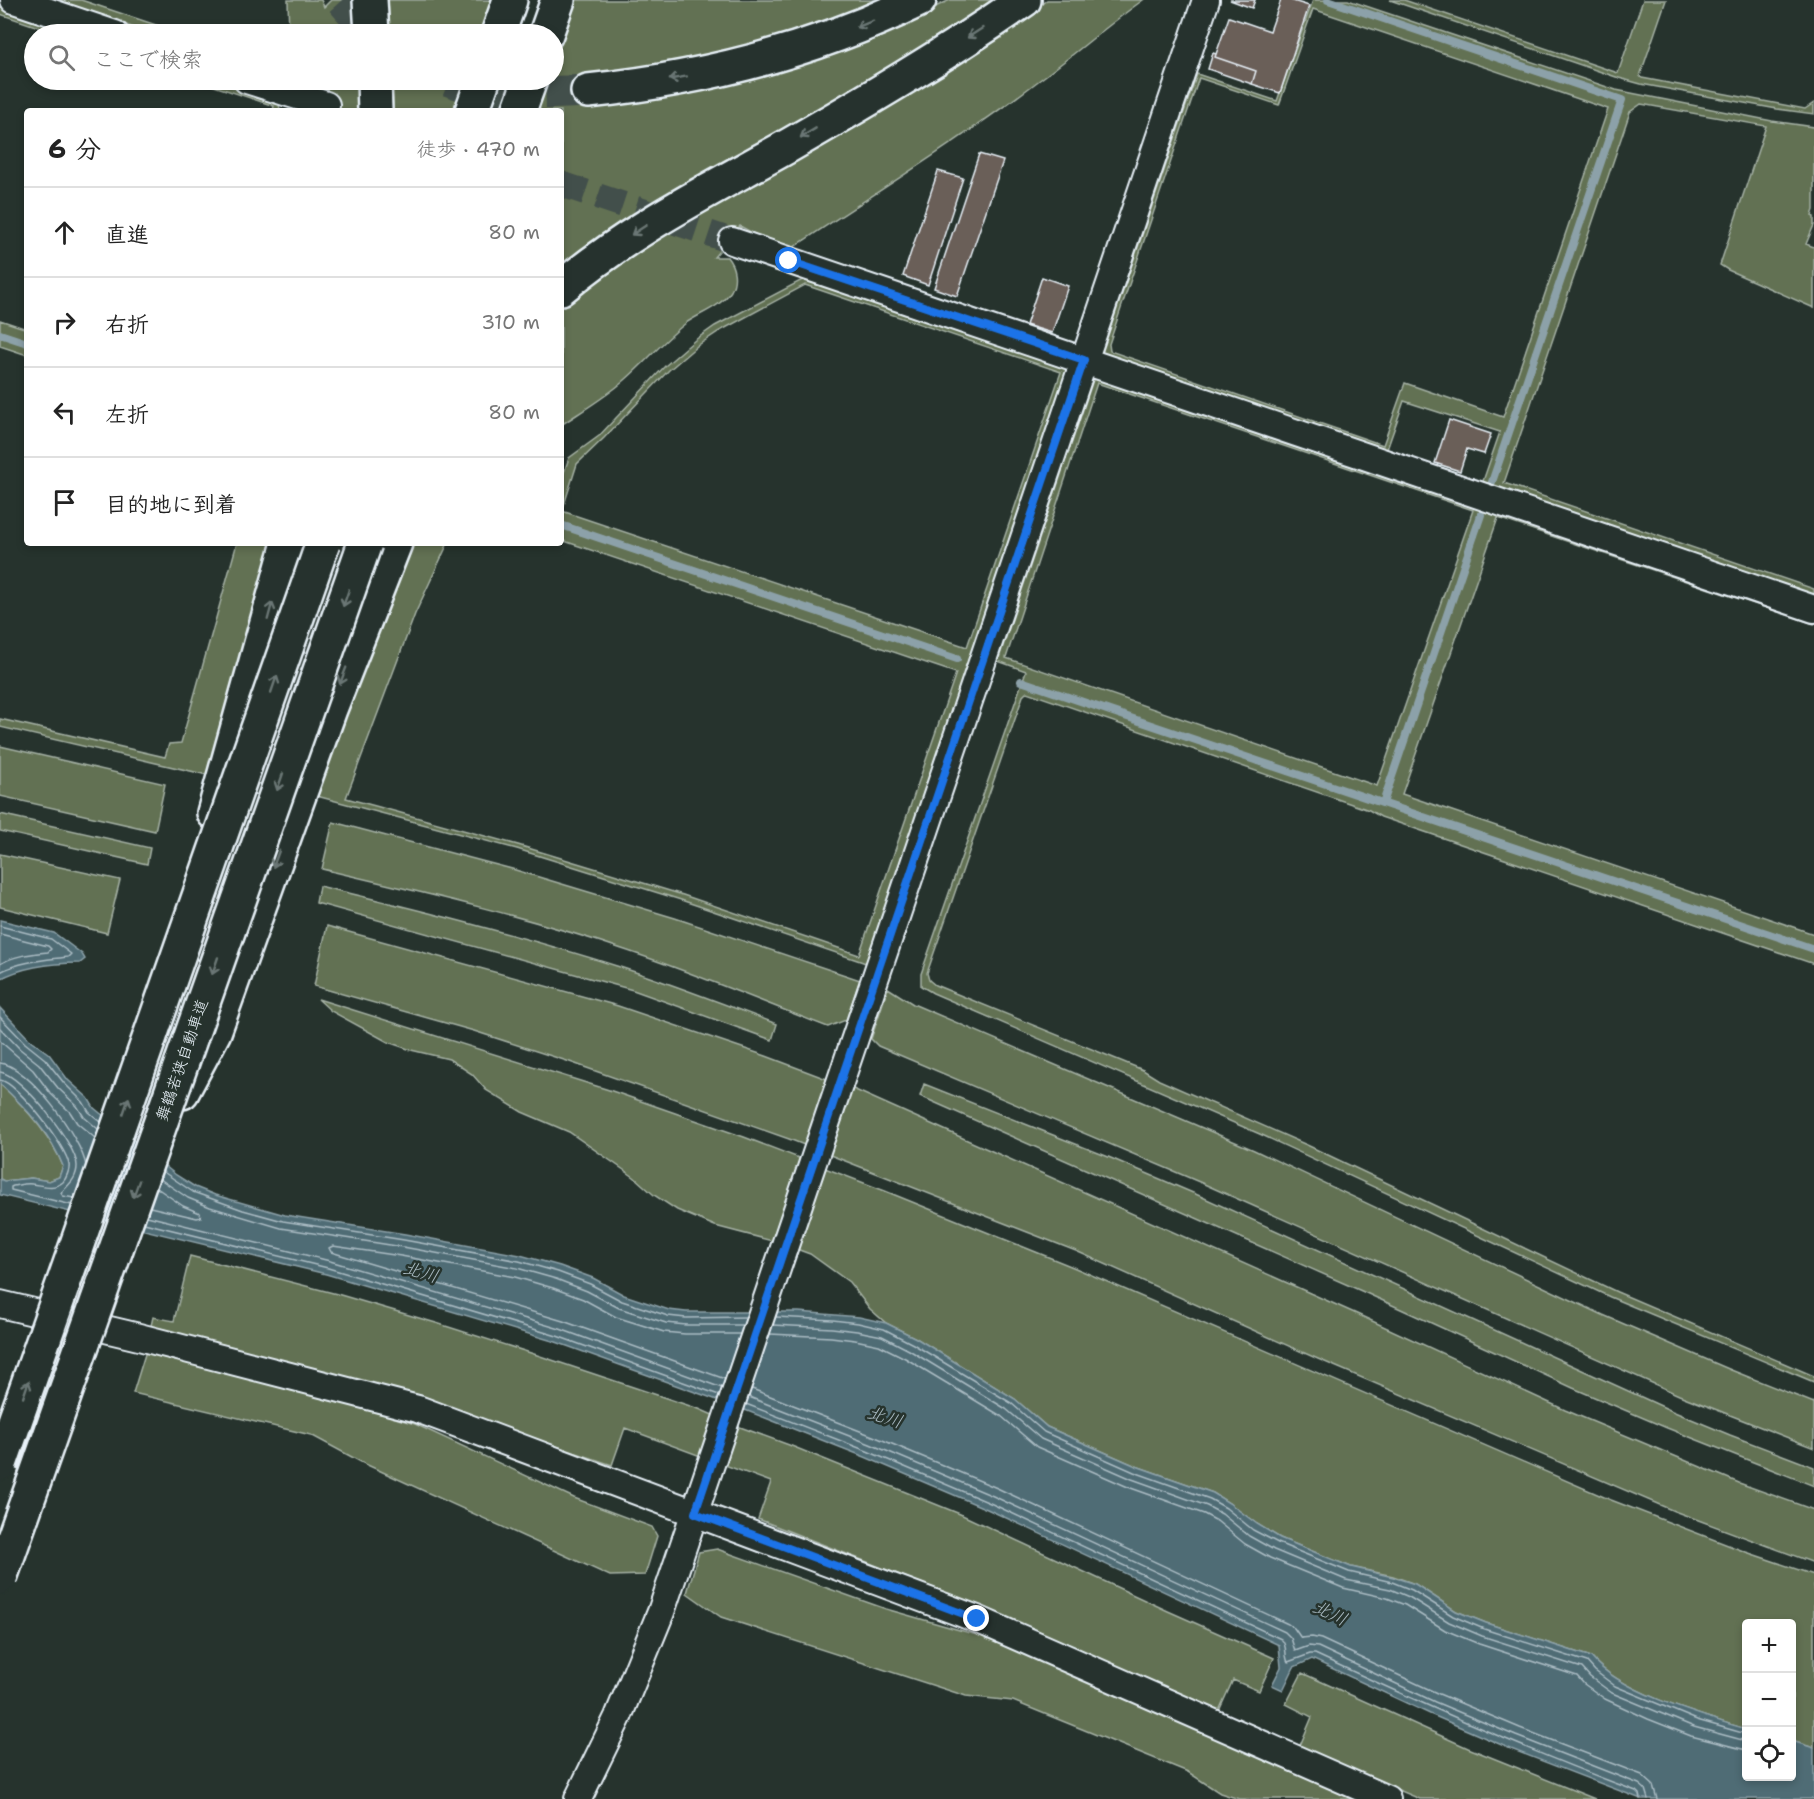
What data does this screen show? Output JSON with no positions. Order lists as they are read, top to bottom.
{
  "streets": {
    "highway": ["舞鶴若狭自動車道"]
  },
  "water": ["北川"],
  "page": {
    "search": "ここで検索",
    "heading": ["6 分", "徒歩 · 470 m"],
    "list": [
      ["直進", "80 m"],
      ["右折", "310 m"],
      ["左折", "80 m"],
      "目的地に到着"
    ],
    "map_buttons": ["+", "−"]
  }
}
